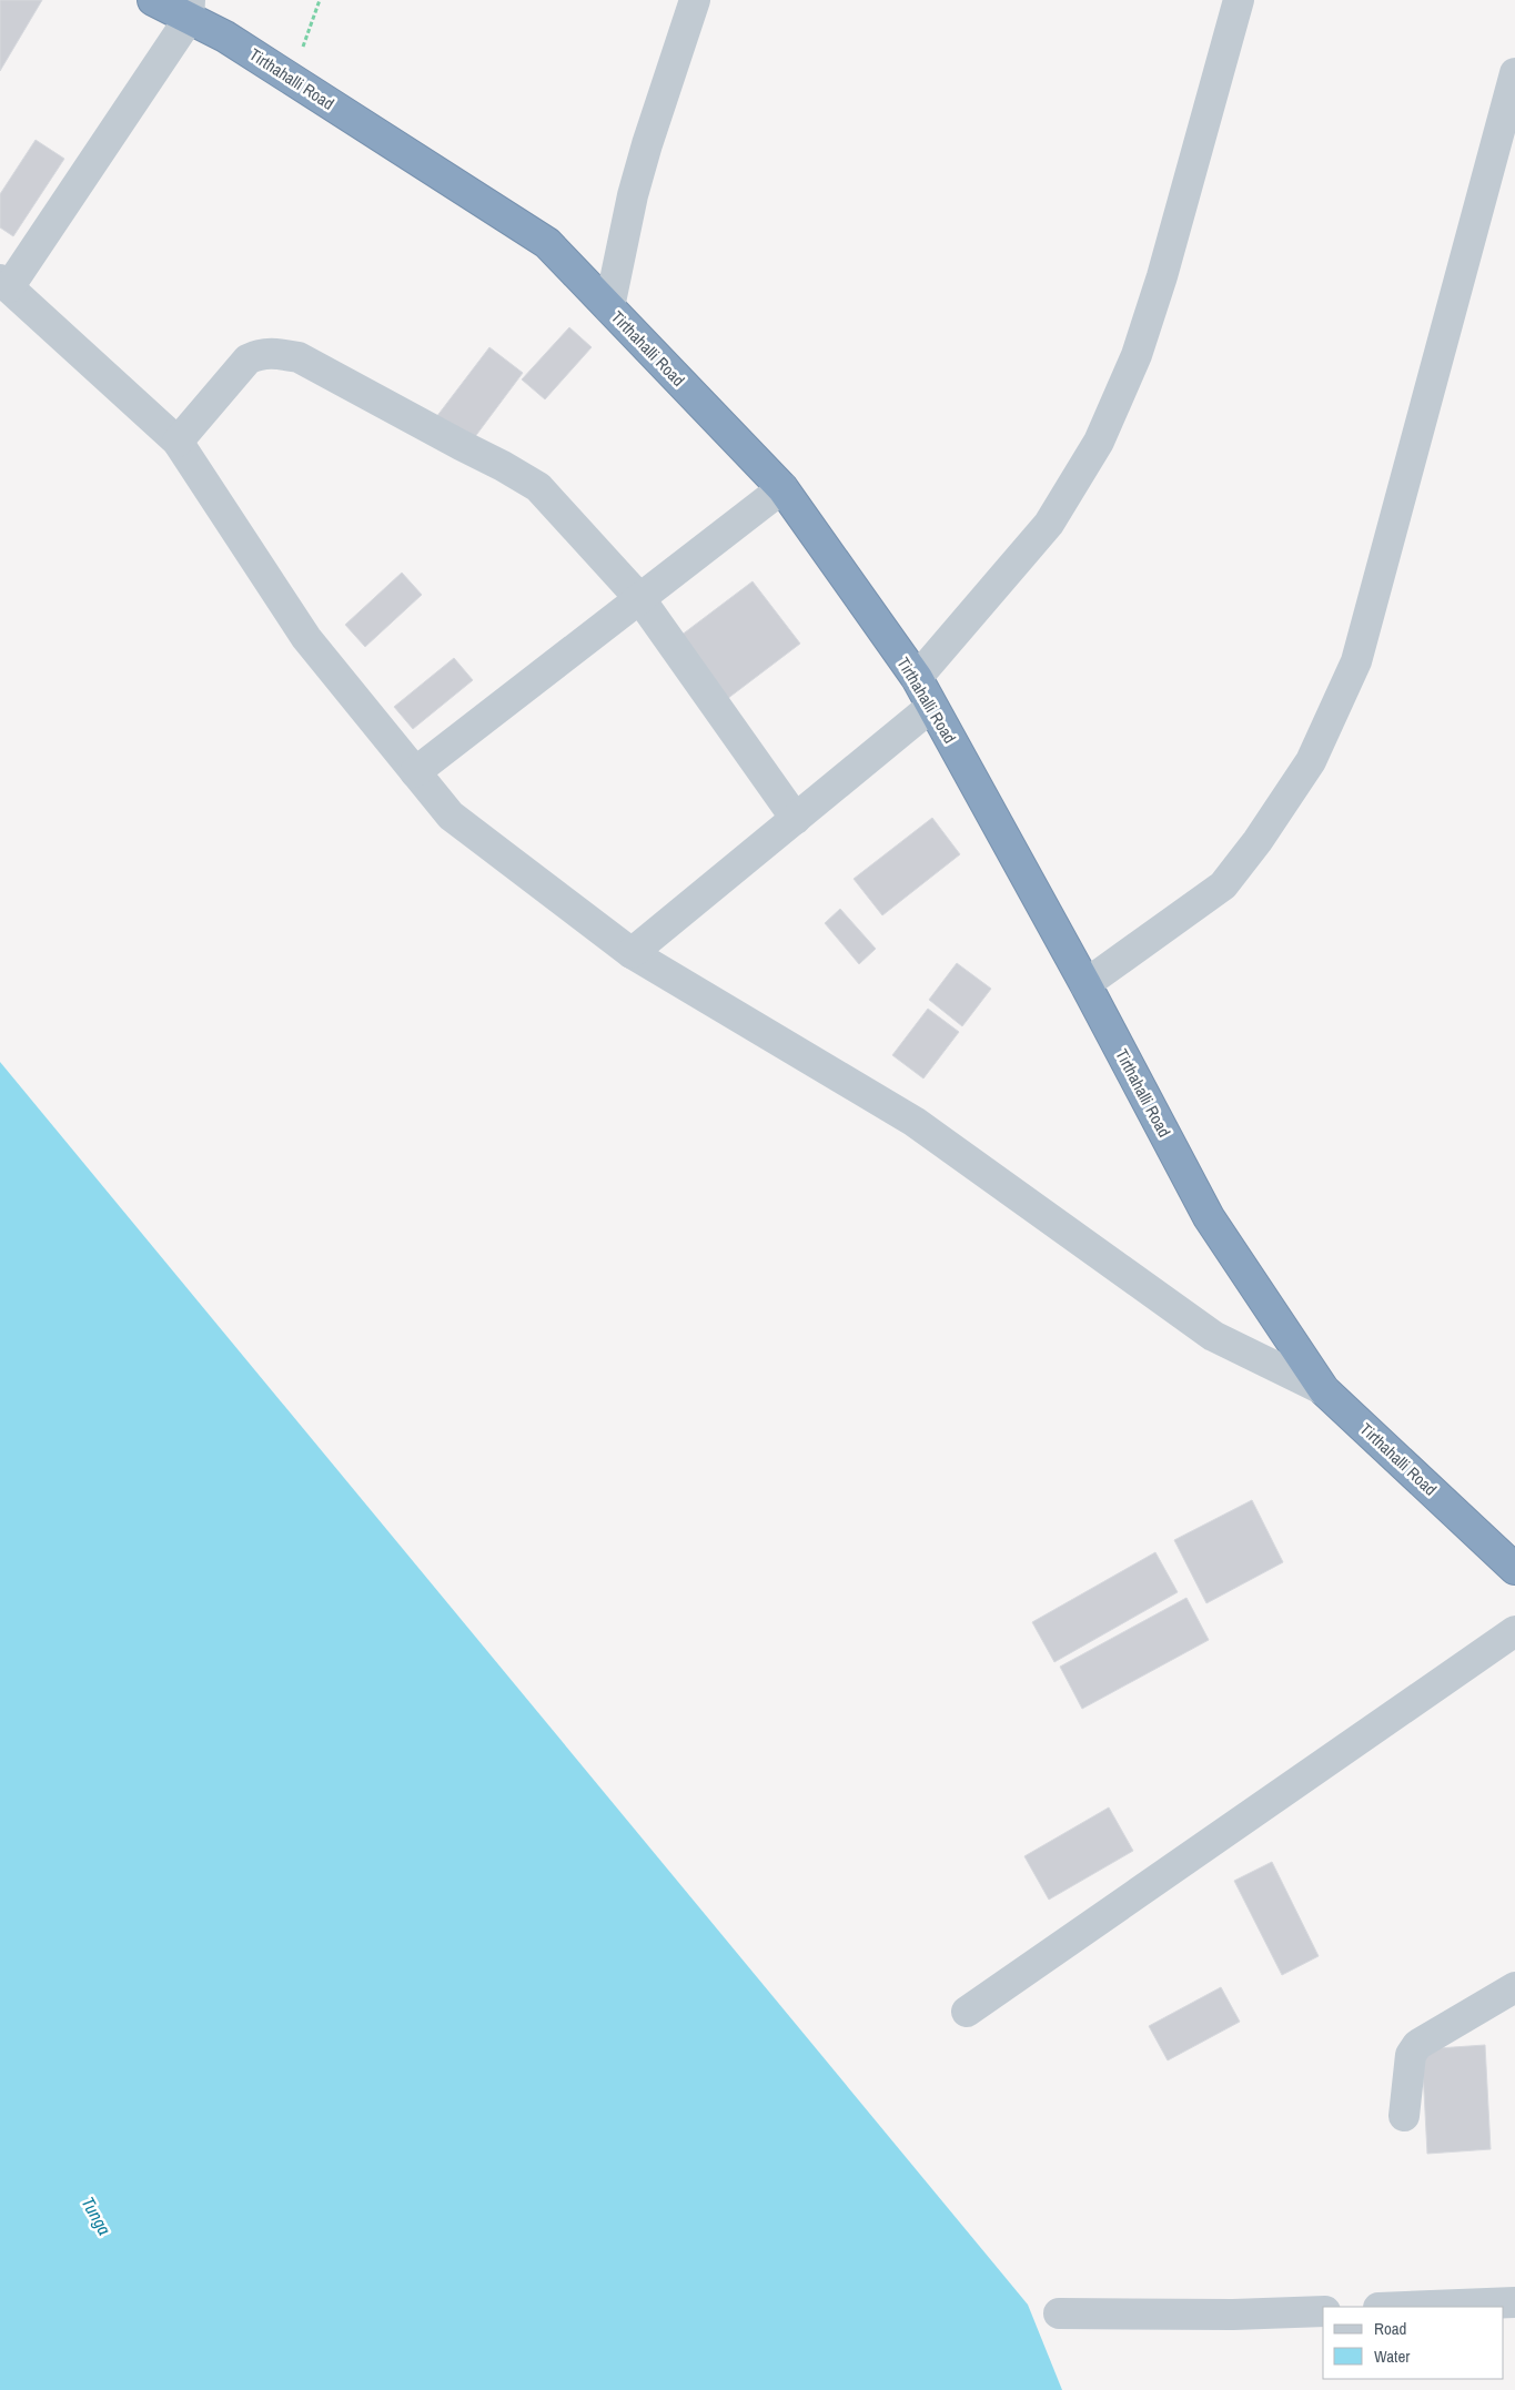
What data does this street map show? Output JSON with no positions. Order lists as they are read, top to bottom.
{
  "streets": {
    "highway": ["Tirthahalli Road"]
  },
  "water": ["Tunga"],
  "legend": ["Road", "Water"]
}
